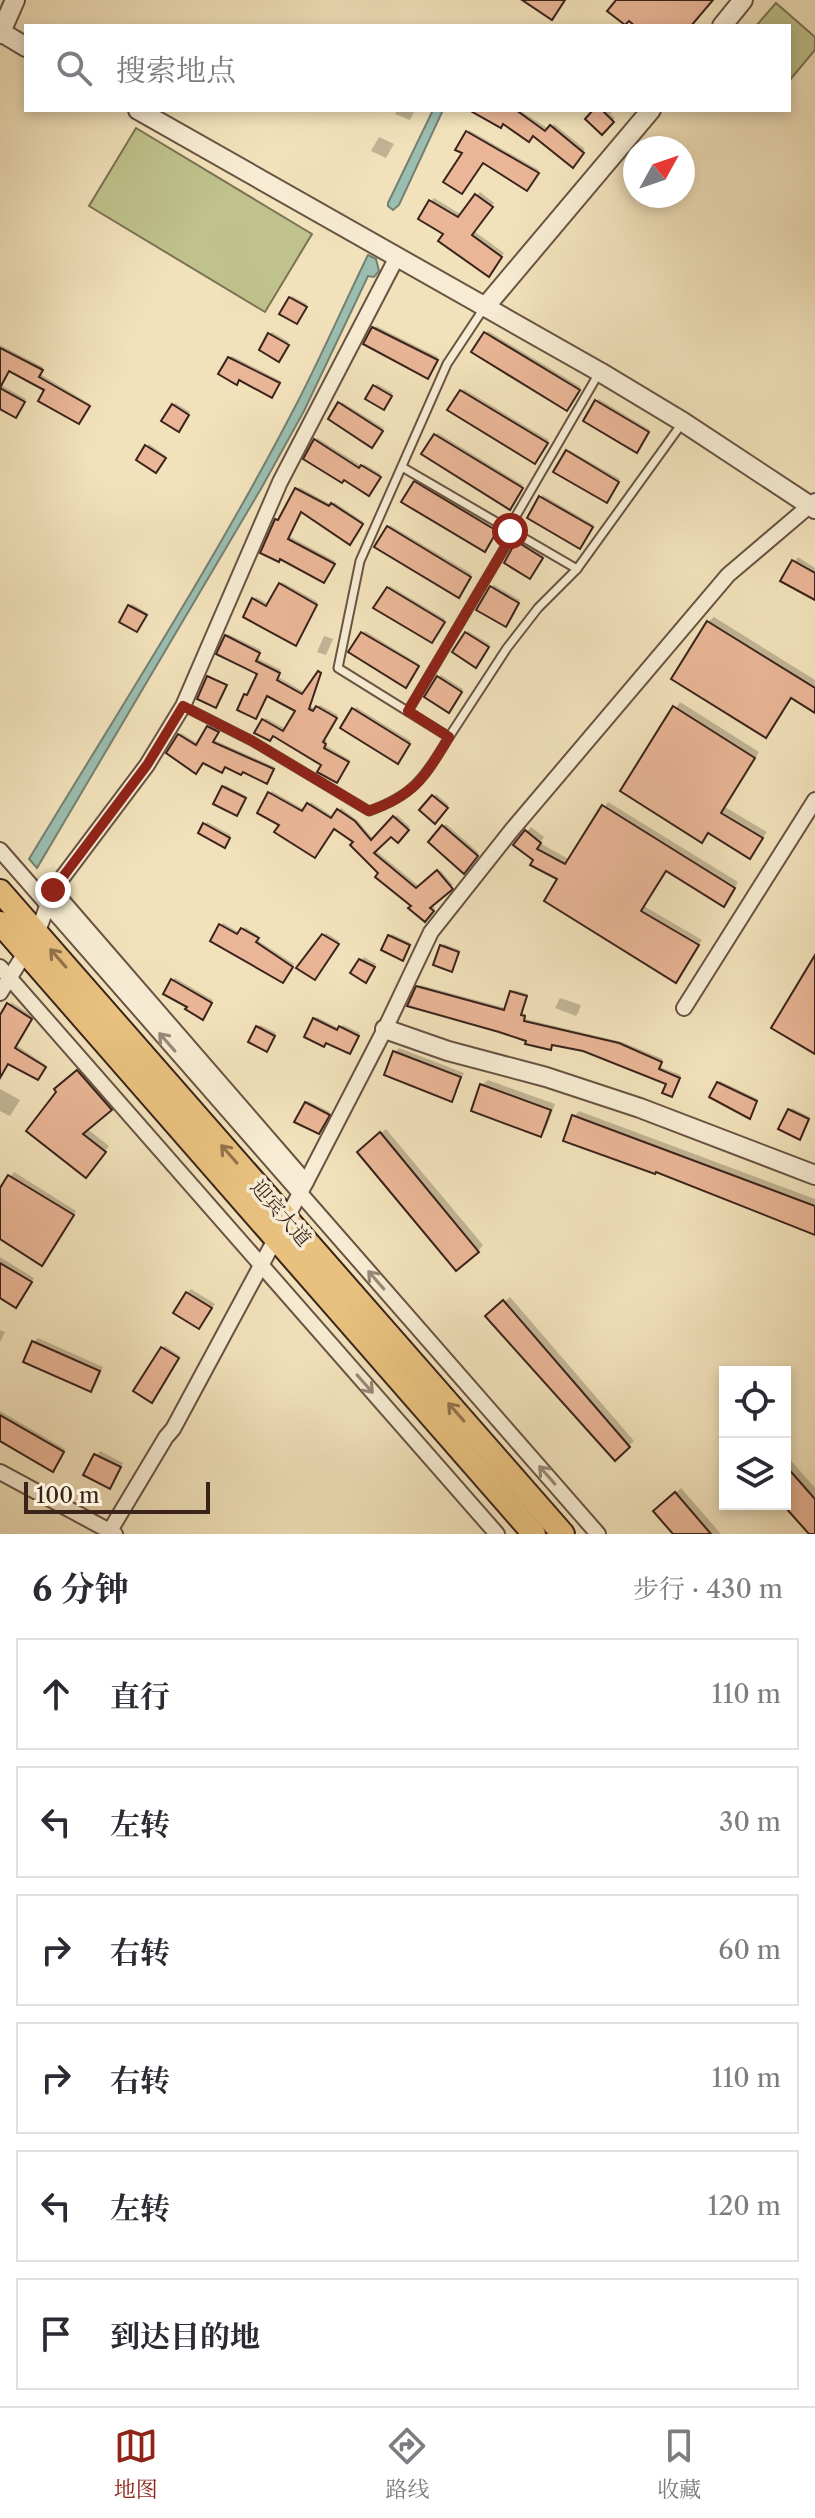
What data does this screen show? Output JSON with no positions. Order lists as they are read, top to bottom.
{
  "streets": {
    "main road": ["迎宾大道"]
  },
  "scale_bar": "100 m",
  "north": "top right",
  "page": {
    "search": "搜索地点",
    "scale": "100 m",
    "heading": ["6 分钟", "步行 · 430 m"],
    "list": [
      ["直行", "110 m"],
      ["左转", "30 m"],
      ["右转", "60 m"],
      ["右转", "110 m"],
      ["左转", "120 m"],
      "到达目的地"
    ],
    "nav": ["地图", "路线", "收藏"]
  }
}
